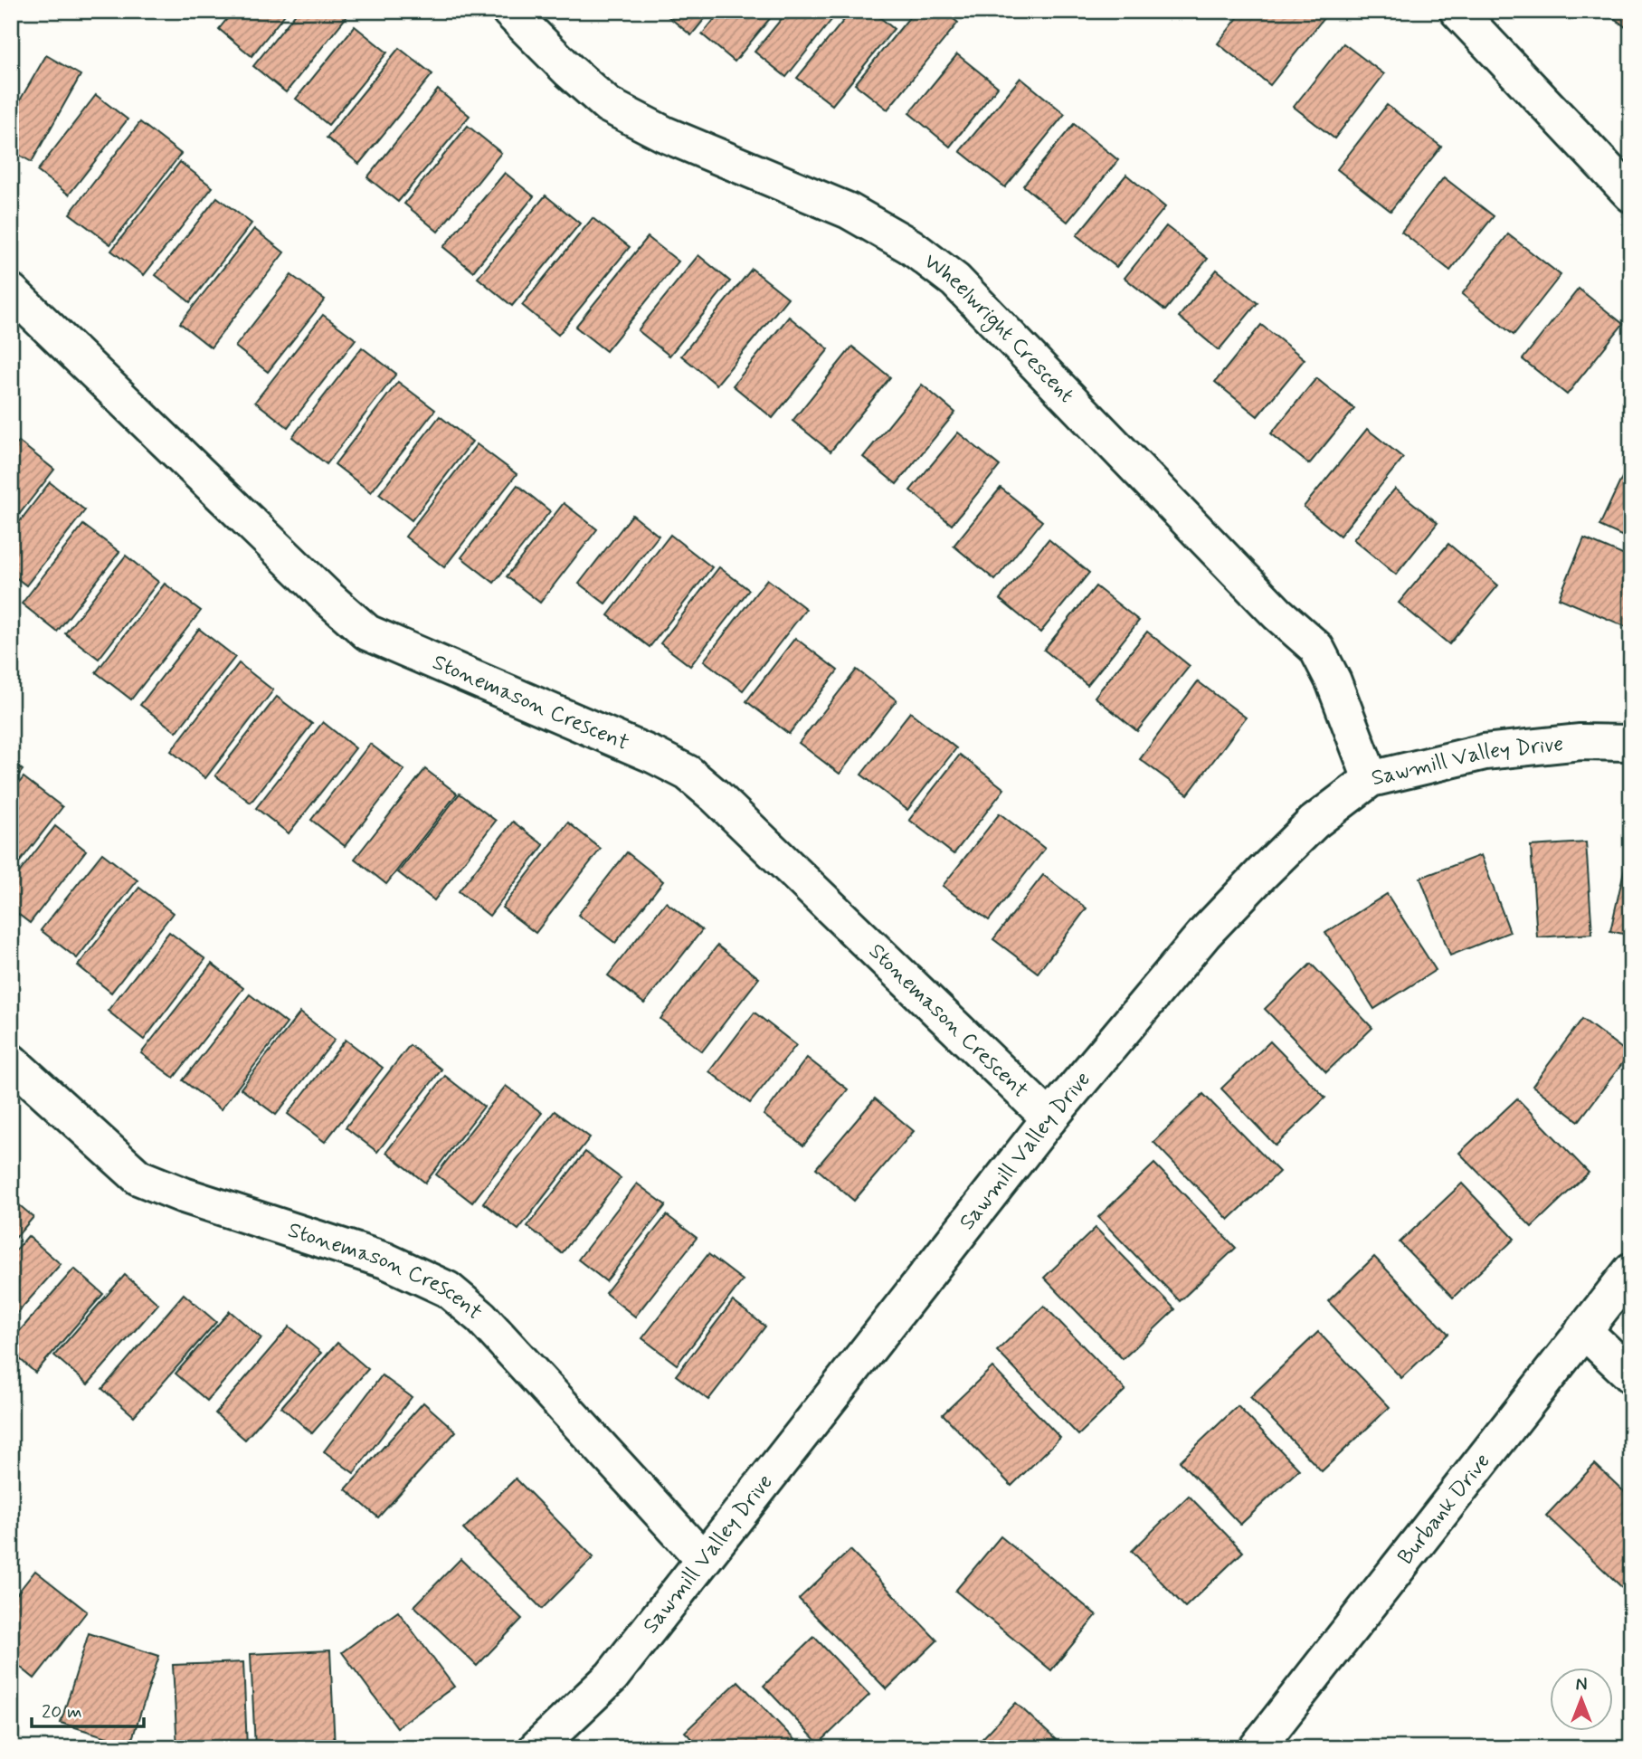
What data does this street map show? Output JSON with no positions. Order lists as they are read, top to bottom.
{
  "streets": {
    "street": [
      "Wheelwright Crescent",
      "Stonemason Crescent",
      "Sawmill Valley Drive",
      "Burbank Drive"
    ]
  },
  "crossings": [
    ["Wheelwright Crescent", "Sawmill Valley Drive"],
    ["Stonemason Crescent", "Sawmill Valley Drive"]
  ],
  "scale_bar": "20 m",
  "north": "top"
}
